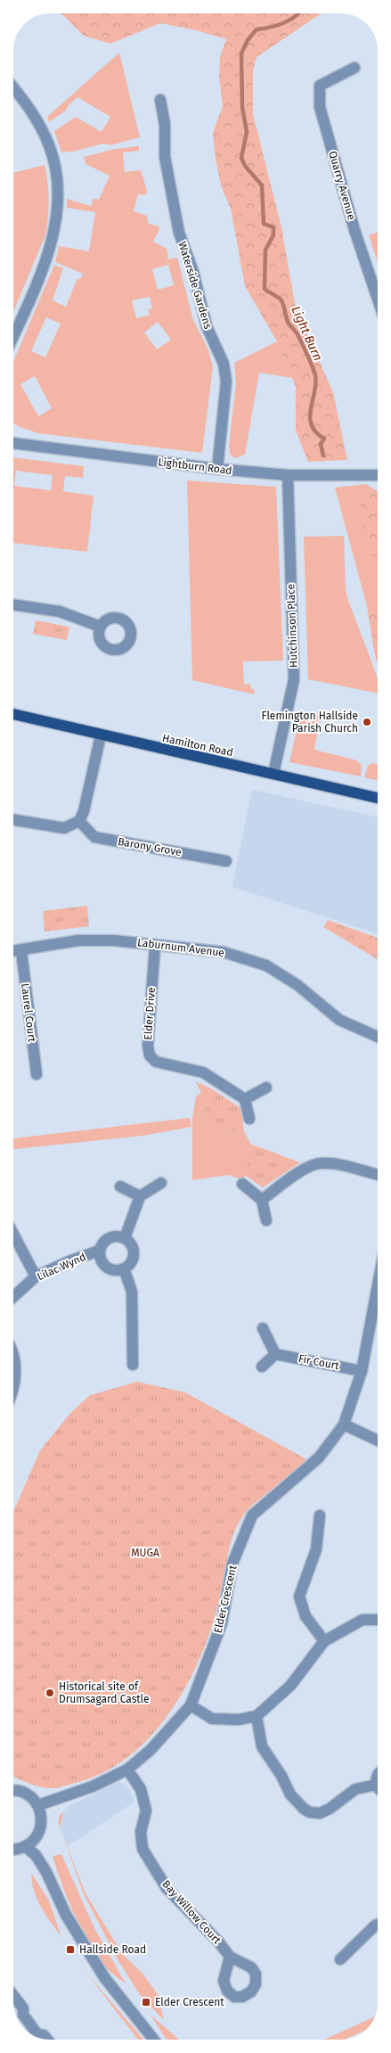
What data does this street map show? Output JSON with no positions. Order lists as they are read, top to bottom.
{
  "streets": {
    "main road": ["Hamilton Road"],
    "street": [
      "Quarry Avenue",
      "Waterside Gardens",
      "Lightburn Road",
      "Hutchinson Place",
      "Barony Grove",
      "Laburnum Avenue",
      "Laurel Court",
      "Elder Drive",
      "Lilac Wynd",
      "Fir Court",
      "Elder Crescent",
      "Bay Willow Court"
    ]
  },
  "crossings": [
    ["Waterside Gardens", "Lightburn Road"],
    ["Lightburn Road", "Hutchinson Place"],
    ["Hutchinson Place", "Hamilton Road"],
    ["Laburnum Avenue", "Laurel Court"],
    ["Laburnum Avenue", "Elder Drive"],
    ["Fir Court", "Elder Crescent"],
    ["Elder Crescent", "Bay Willow Court"]
  ],
  "water": ["Light Burn"],
  "parks": ["MUGA"],
  "places": {
    "other": ["Flemington Hallside Parish Church", "Historical site of Drumsagard Castle"],
    "transit": ["Hallside Road", "Elder Crescent"]
  }
}
